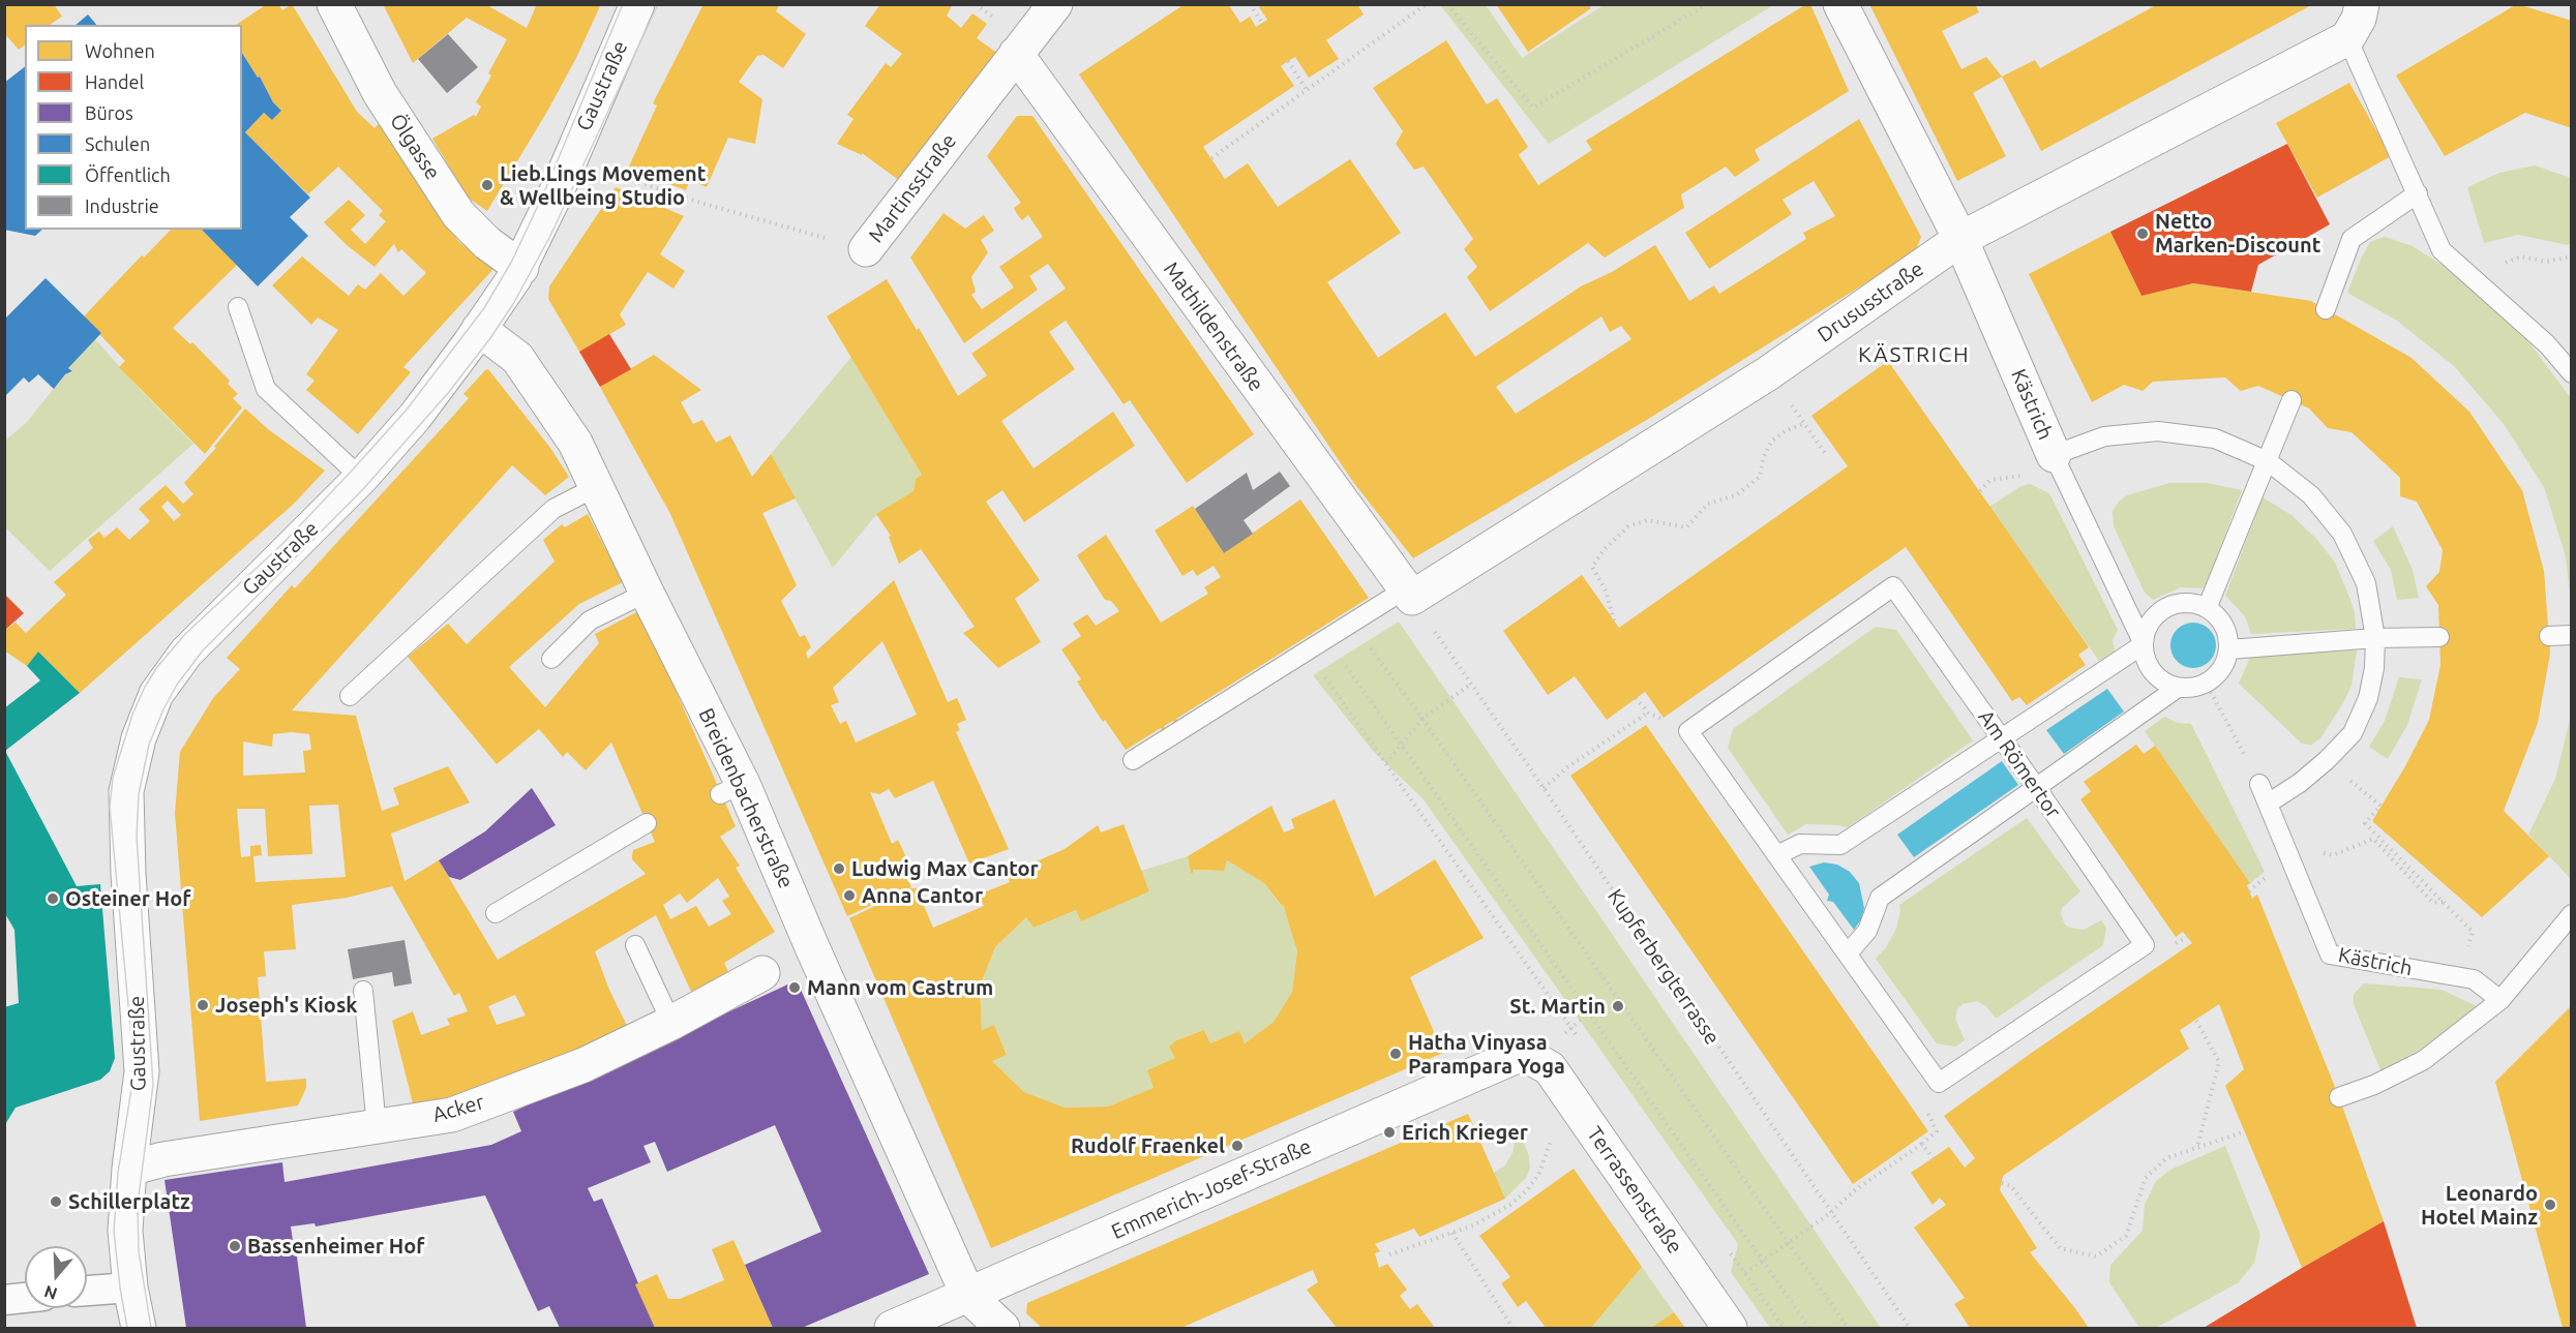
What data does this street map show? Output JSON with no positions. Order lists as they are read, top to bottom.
{
  "streets": {
    "street": [
      "Gaustraße",
      "Ölgasse",
      "Martinsstraße",
      "Drususstraße",
      "Mathildenstraße",
      "Kästrich",
      "Breidenbacherstraße",
      "Acker",
      "Emmerich-Josef-Straße",
      "Terrassenstraße"
    ],
    "lane": ["Am Römertor"],
    "path": ["Kupferbergterrasse"]
  },
  "crossings": [
    ["Gaustraße", "Ölgasse"],
    ["Gaustraße", "Breidenbacherstraße"],
    ["Gaustraße", "Acker"],
    ["Martinsstraße", "Mathildenstraße"],
    ["Drususstraße", "Mathildenstraße"],
    ["Drususstraße", "Kästrich"],
    ["Drususstraße", "Kupferbergterrasse"],
    ["Mathildenstraße", "Kupferbergterrasse"],
    ["Breidenbacherstraße", "Emmerich-Josef-Straße"],
    ["Emmerich-Josef-Straße", "Terrassenstraße"]
  ],
  "districts": ["KÄSTRICH"],
  "places": [
    "Lieb.Lings Movement & Wellbeing Studio",
    "Netto Marken-Discount",
    "Ludwig Max Cantor",
    "Anna Cantor",
    "Osteiner Hof",
    "Mann vom Castrum",
    "Joseph's Kiosk",
    "St. Martin",
    "Hatha Vinyasa Parampara Yoga",
    "Erich Krieger",
    "Rudolf Fraenkel",
    "Schillerplatz",
    "Leonardo Hotel Mainz",
    "Bassenheimer Hof"
  ],
  "legend": [
    "Wohnen",
    "Handel",
    "Büros",
    "Schulen",
    "Öffentlich",
    "Industrie"
  ],
  "north": "bottom"
}
